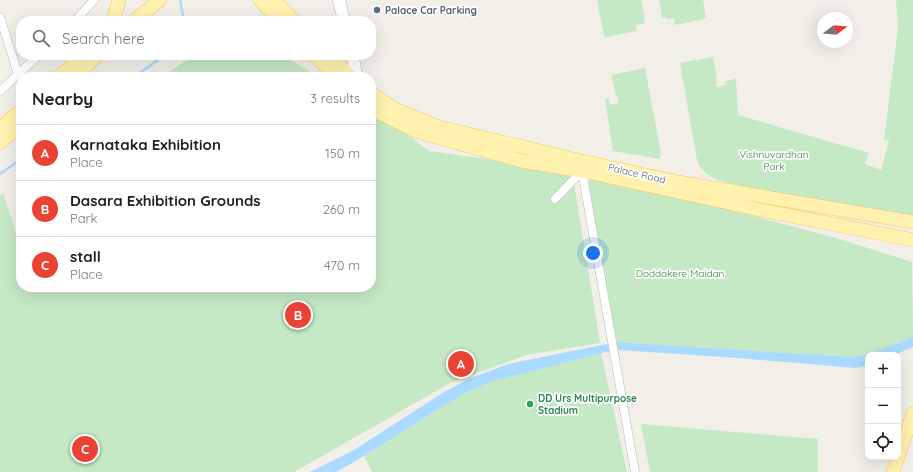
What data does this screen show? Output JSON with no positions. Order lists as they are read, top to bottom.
{
  "streets": {
    "main road": ["Palace Road"]
  },
  "parks": ["Vishnuvardhan Park", "Doddakere Maidan"],
  "places": ["Palace Car Parking", "DD Urs Multipurpose Stadium"],
  "north": "right",
  "page": {
    "search": "Search here",
    "heading": ["Nearby", "3 results"],
    "list": [
      {
        "mark": "A",
        "name": "Karnataka Exhibition",
        "note": "Place",
        "value": "150 m"
      },
      {
        "mark": "B",
        "name": "Dasara Exhibition Grounds",
        "note": "Park",
        "value": "260 m"
      },
      {
        "mark": "C",
        "name": "stall",
        "note": "Place",
        "value": "470 m"
      }
    ],
    "pins": ["B", "A", "C"],
    "map_buttons": ["+", "−"]
  }
}
